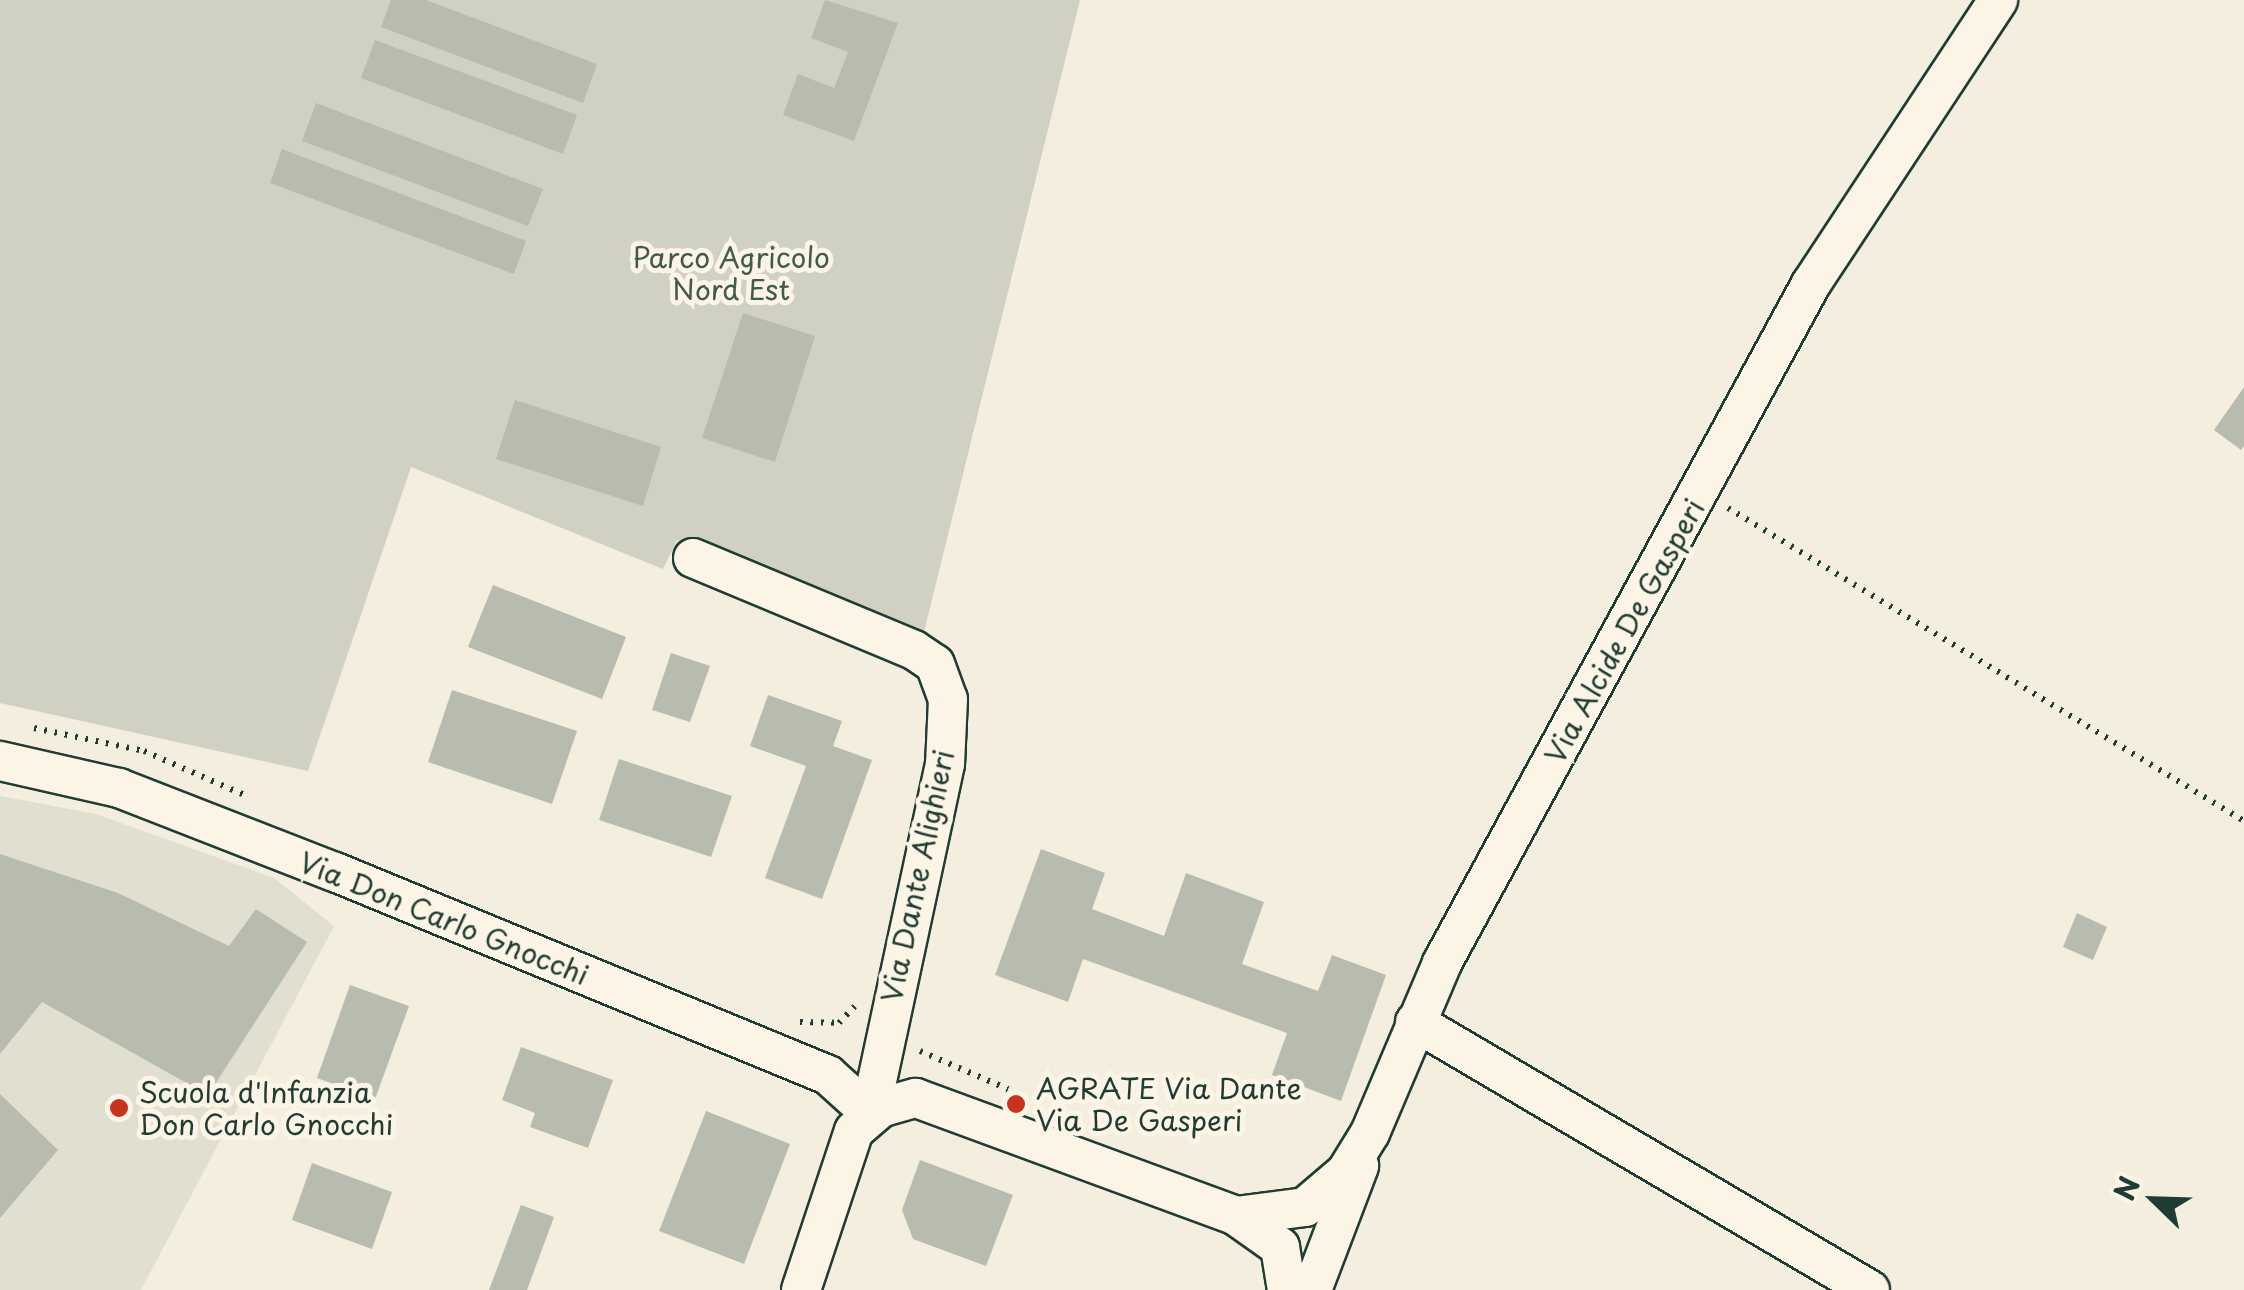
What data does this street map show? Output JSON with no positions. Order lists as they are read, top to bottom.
{
  "streets": {
    "street": ["Via Alcide De Gasperi", "Via Dante Alighieri", "Via Don Carlo Gnocchi"]
  },
  "crossings": [
    ["Via Dante Alighieri", "Via Don Carlo Gnocchi"]
  ],
  "parks": ["Parco Agricolo Nord Est"],
  "places": ["AGRATE Via Dante Via De Gasperi", "Scuola d'Infanzia Don Carlo Gnocchi"],
  "north": "top left"
}
